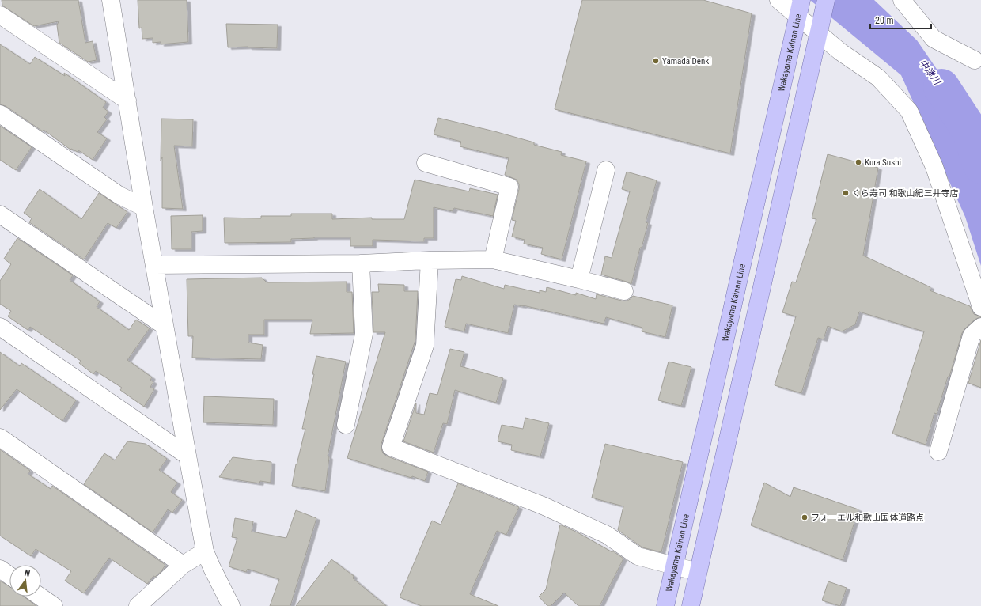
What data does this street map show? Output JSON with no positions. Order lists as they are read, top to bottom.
{
  "streets": {
    "main road": ["Wakayama Kainan Line"]
  },
  "water": ["中津川"],
  "places": [
    "Yamada Denki",
    "Kura Sushi",
    "くら寿司 和歌山紀三井寺店",
    "フォーエル和歌山国体道路点"
  ],
  "scale_bar": "20 m",
  "north": "top"
}
